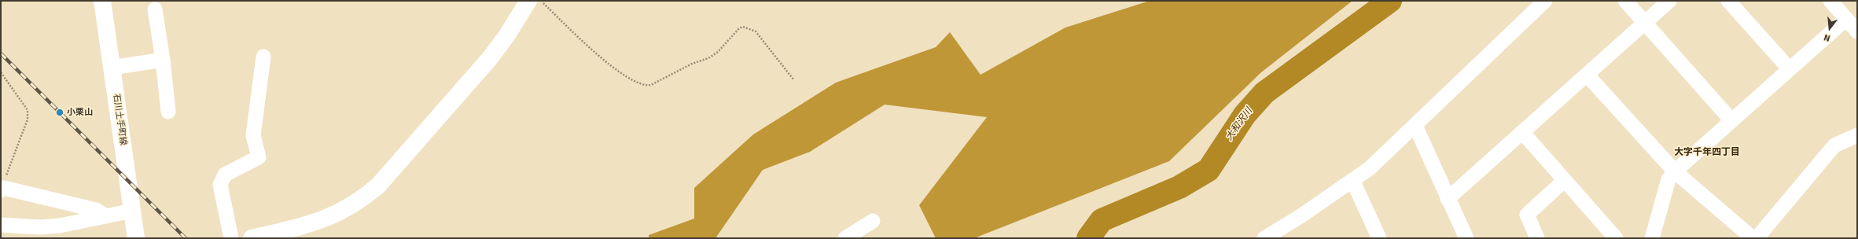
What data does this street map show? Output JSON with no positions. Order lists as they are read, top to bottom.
{
  "streets": {
    "street": ["石川土手町線"]
  },
  "districts": ["大字千年四丁目"],
  "water": ["大和沢川"],
  "places": ["小栗山"],
  "north": "bottom"
}
